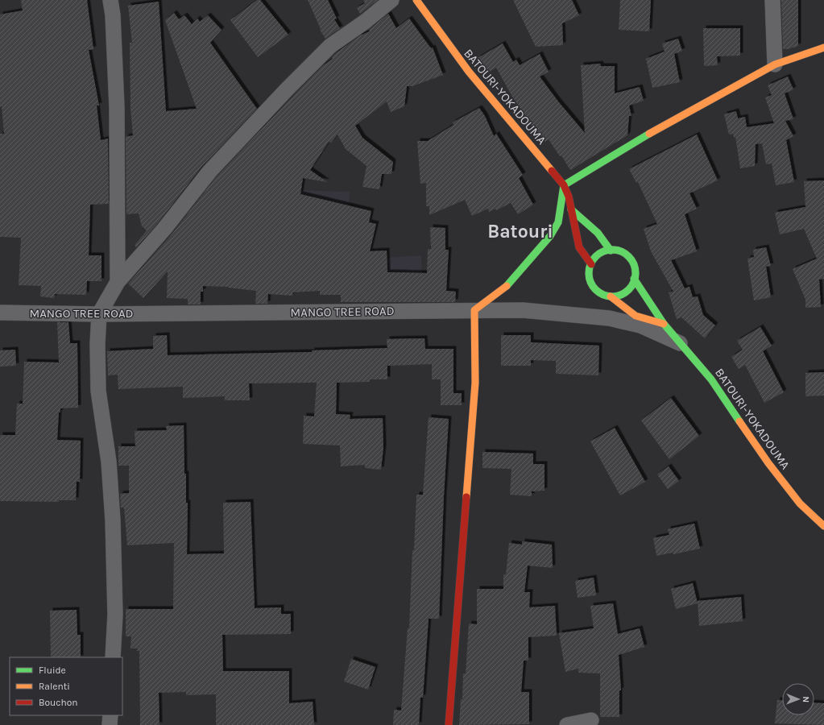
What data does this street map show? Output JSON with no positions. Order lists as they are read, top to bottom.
{
  "streets": {
    "main road": ["BATOURI-YOKADOUMA"],
    "street": ["MANGO TREE ROAD"]
  },
  "crossings": [
    ["BATOURI-YOKADOUMA", "MANGO TREE ROAD"]
  ],
  "districts": ["Batouri"],
  "legend": ["Fluide", "Ralenti", "Bouchon"],
  "north": "right"
}
